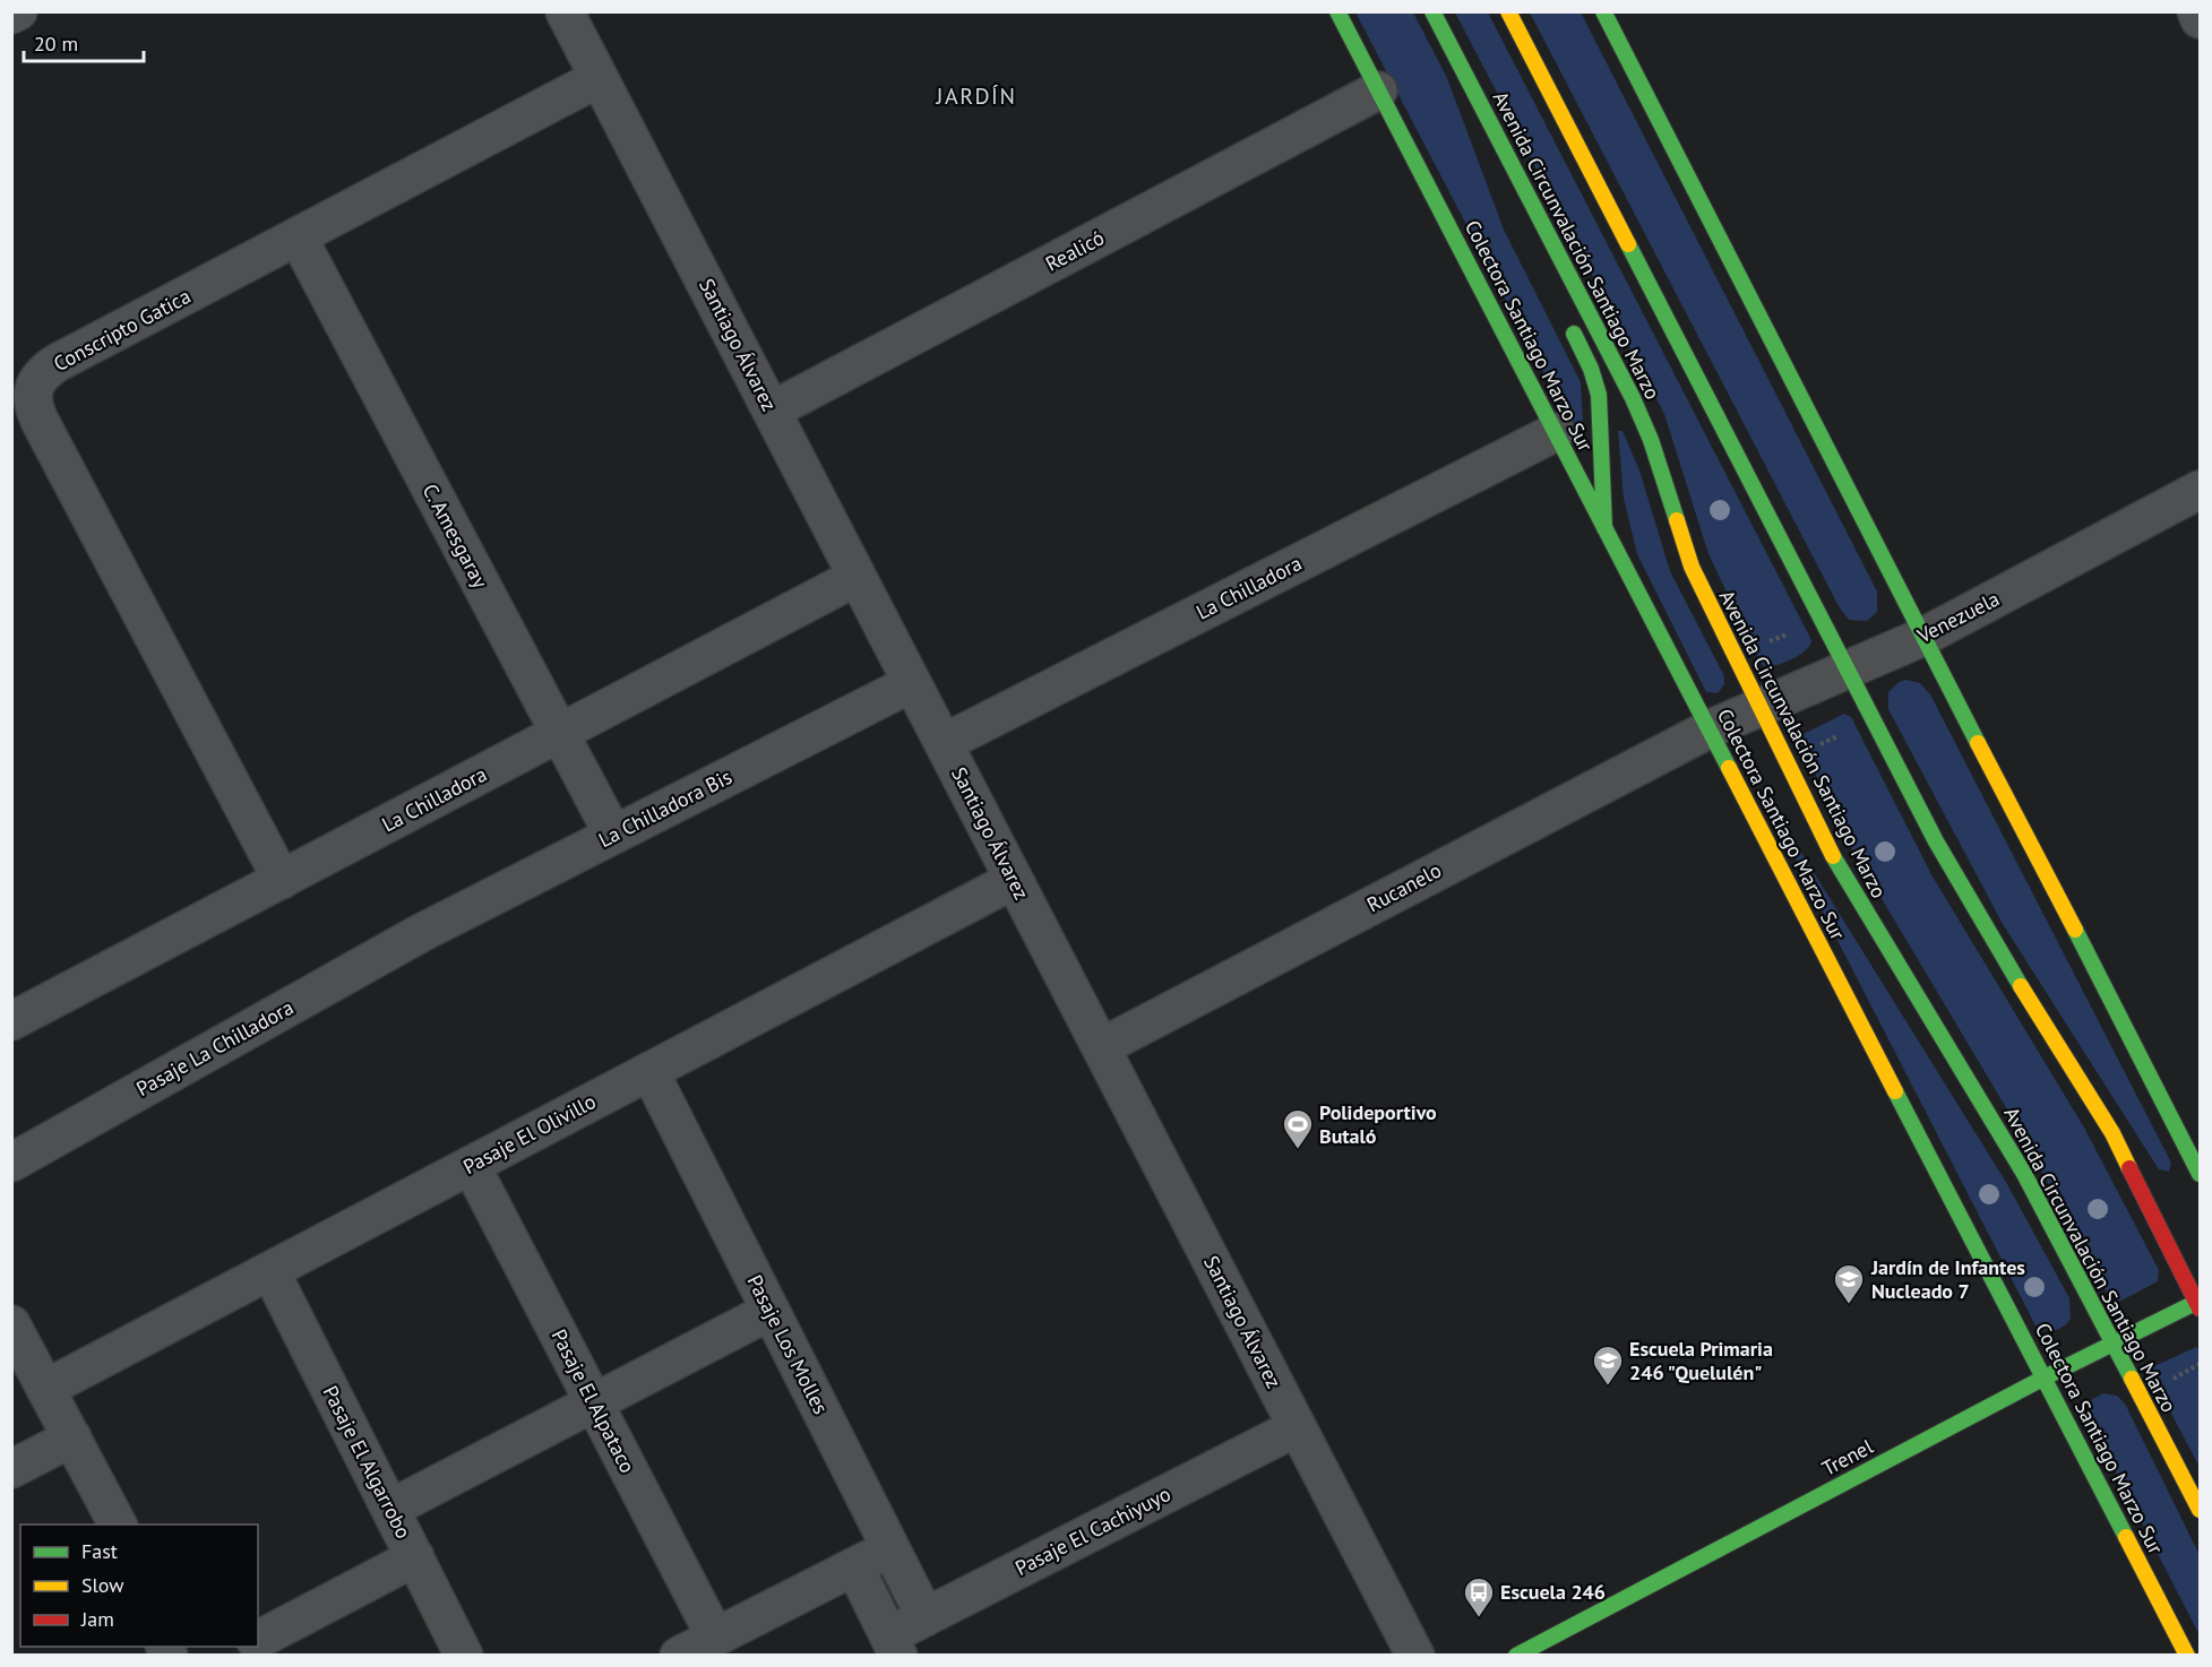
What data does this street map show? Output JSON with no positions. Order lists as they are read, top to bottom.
{
  "streets": {
    "street": [
      "Avenida Circunvalación Santiago Marzo",
      "Realicó",
      "Conscripto Gatica",
      "Colectora Santiago Marzo Sur",
      "Santiago Álvarez",
      "C. Amesgaray",
      "La Chilladora",
      "Venezuela",
      "La Chilladora Bis",
      "Rucanelo",
      "Pasaje La Chilladora",
      "Pasaje El Olivillo",
      "Pasaje Los Molles",
      "Pasaje El Alpataco",
      "Trenel",
      "Pasaje El Algarrobo",
      "Pasaje El Cachiyuyo"
    ]
  },
  "crossings": [
    ["Avenida Circunvalación Santiago Marzo", "Venezuela"],
    ["Avenida Circunvalación Santiago Marzo", "Trenel"],
    ["Realicó", "Colectora Santiago Marzo Sur"],
    ["Realicó", "Santiago Álvarez"],
    ["Conscripto Gatica", "Santiago Álvarez"],
    ["Conscripto Gatica", "C. Amesgaray"],
    ["Conscripto Gatica", "La Chilladora"],
    ["Colectora Santiago Marzo Sur", "La Chilladora"],
    ["Colectora Santiago Marzo Sur", "Venezuela"],
    ["Colectora Santiago Marzo Sur", "Rucanelo"],
    ["Colectora Santiago Marzo Sur", "Trenel"],
    ["Santiago Álvarez", "La Chilladora"],
    ["Santiago Álvarez", "La Chilladora Bis"],
    ["Santiago Álvarez", "Rucanelo"],
    ["Santiago Álvarez", "Pasaje El Olivillo"],
    ["Santiago Álvarez", "Pasaje El Cachiyuyo"],
    ["C. Amesgaray", "La Chilladora"],
    ["C. Amesgaray", "La Chilladora Bis"],
    ["Venezuela", "Rucanelo"],
    ["La Chilladora Bis", "Pasaje La Chilladora"],
    ["Pasaje El Olivillo", "Pasaje Los Molles"],
    ["Pasaje El Olivillo", "Pasaje El Alpataco"],
    ["Pasaje El Olivillo", "Pasaje El Algarrobo"],
    ["Pasaje Los Molles", "Pasaje El Cachiyuyo"]
  ],
  "districts": ["JARDÍN"],
  "places": {
    "sports": ["Polideportivo Butaló"],
    "school or university": ["Jardín de Infantes Nucleado 7", "Escuela Primaria 246 \"Quelulén\""],
    "bus stop": ["Escuela 246"]
  },
  "legend": ["Fast", "Slow", "Jam"],
  "scale_bar": "20 m"
}
